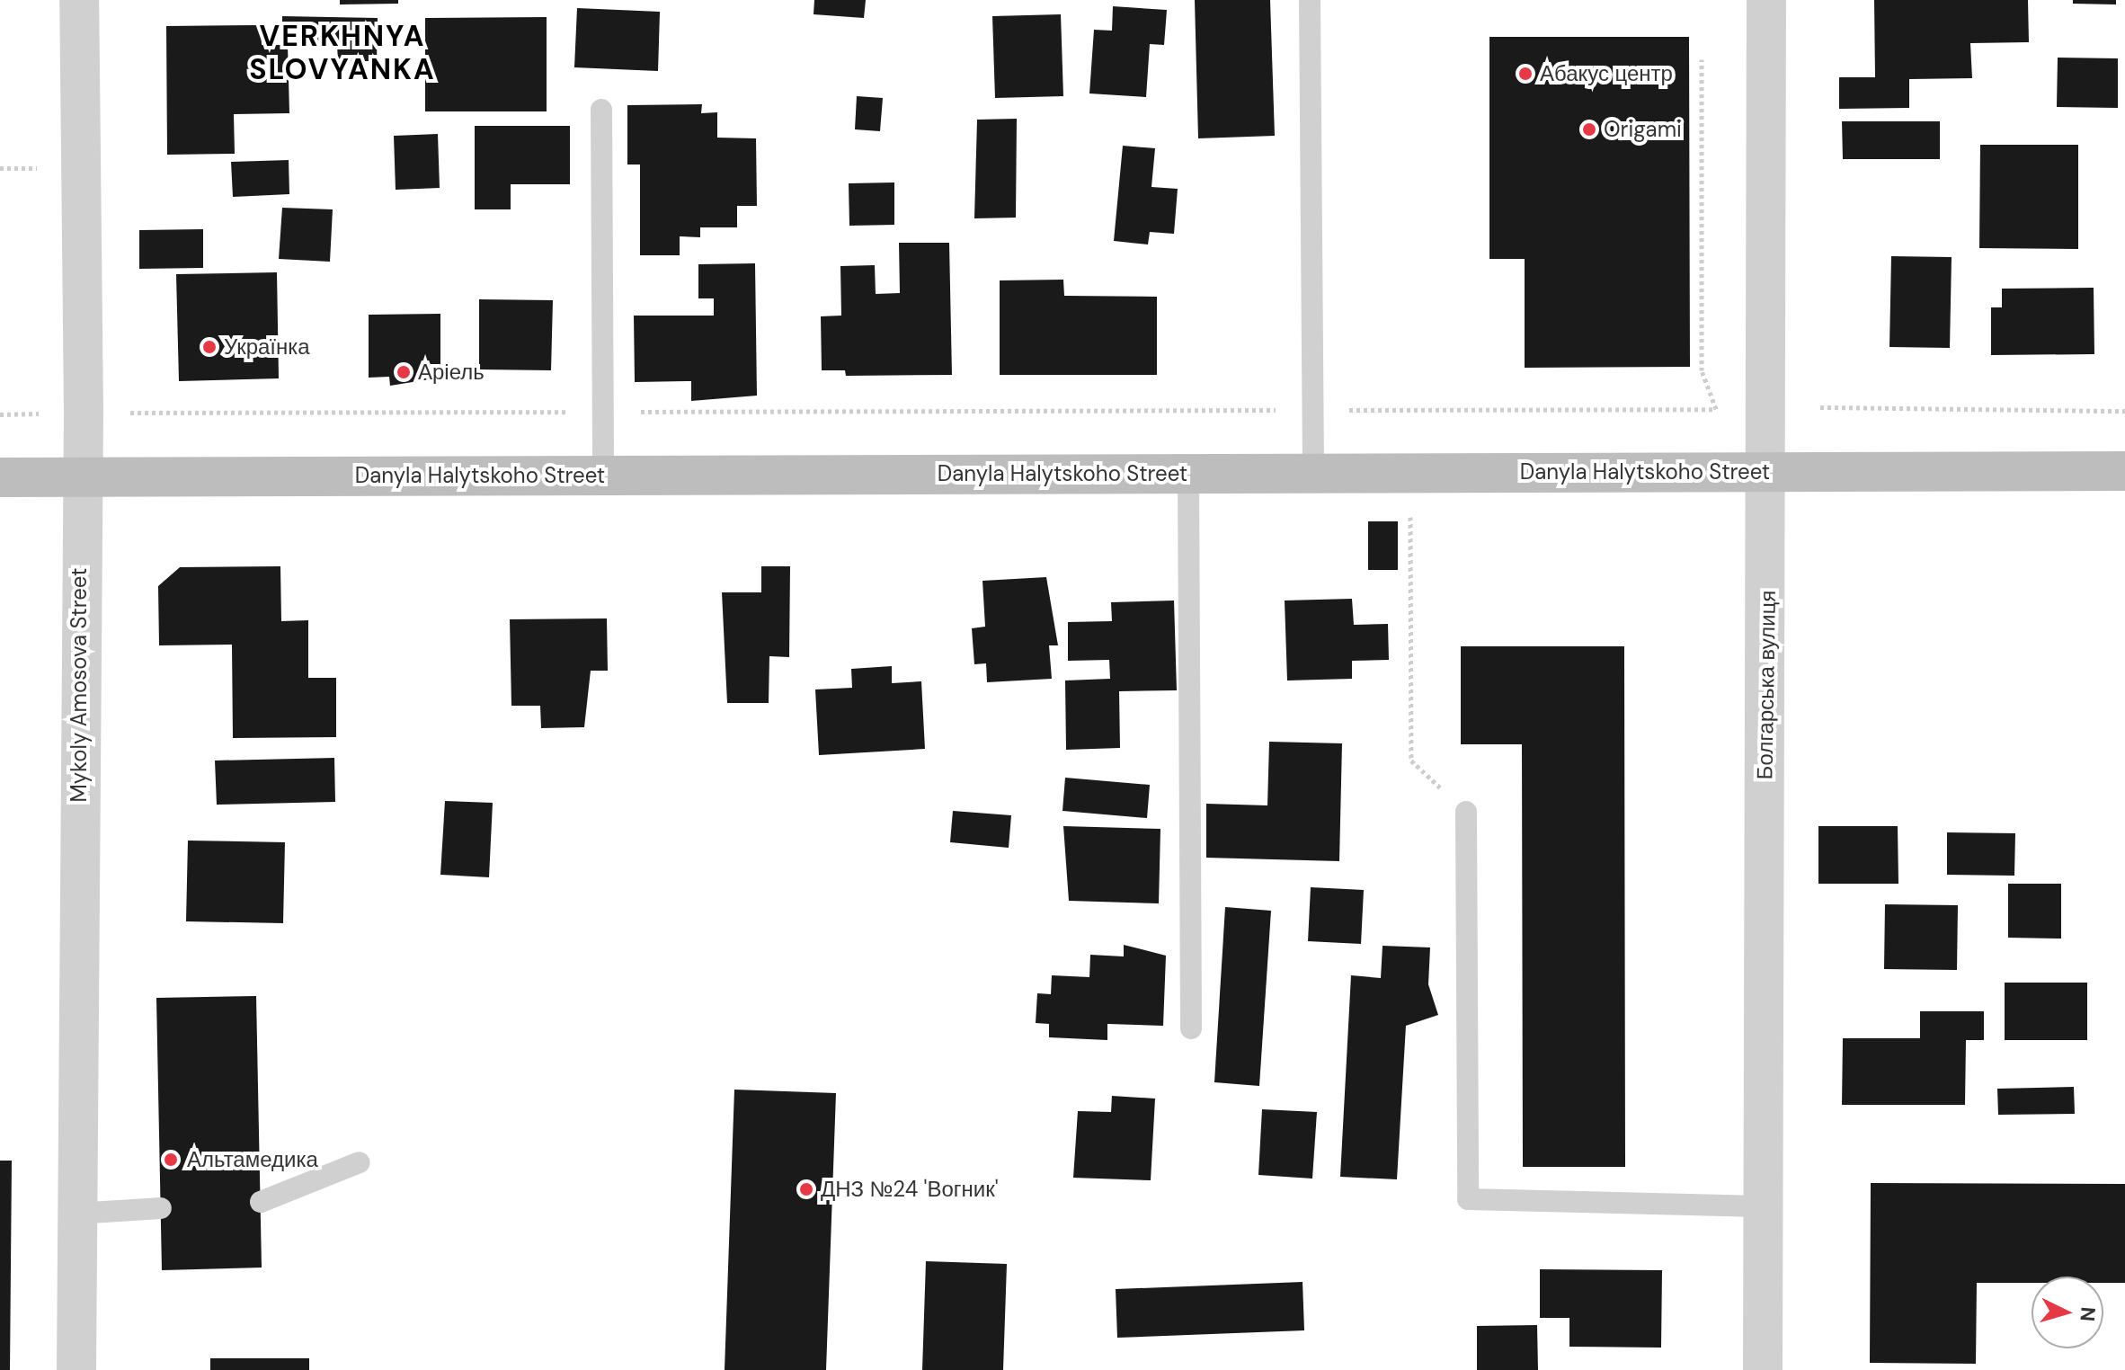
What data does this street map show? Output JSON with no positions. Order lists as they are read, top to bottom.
{
  "streets": {
    "main road": ["Danyla Halytskoho Street"],
    "street": ["Mykoly Amosova Street", "Болгарська вулиця"]
  },
  "crossings": [
    ["Danyla Halytskoho Street", "Mykoly Amosova Street"],
    ["Danyla Halytskoho Street", "Болгарська вулиця"]
  ],
  "districts": ["VERKHNYA SLOVYANKA"],
  "places": [
    "Абакус центр",
    "Origami",
    "Українка",
    "Аріель",
    "Альтамедика",
    "ДНЗ №24 'Вогник'"
  ],
  "north": "right"
}
